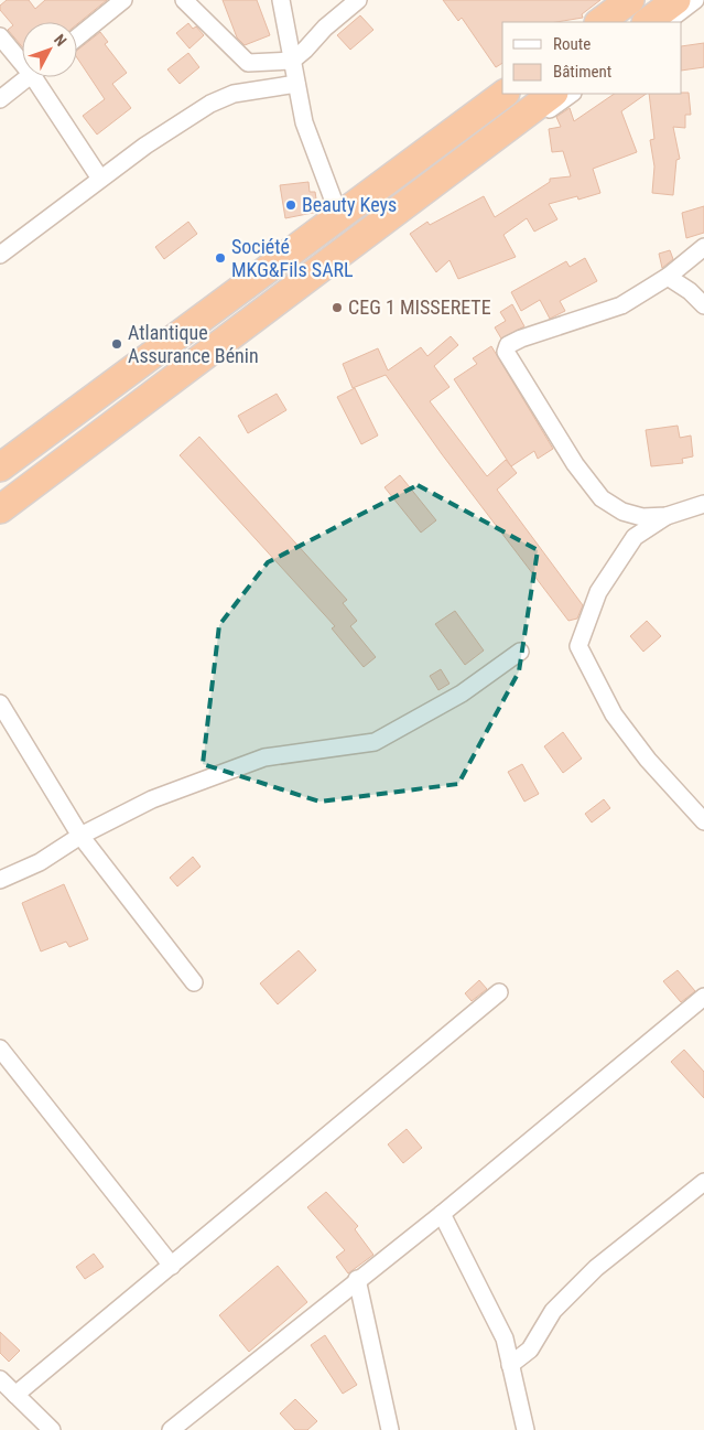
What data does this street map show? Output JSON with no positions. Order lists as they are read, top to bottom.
{
  "places": [
    "Beauty Keys",
    "Société MKG&Fils SARL",
    "CEG 1 MISSERETE",
    "Atlantique Assurance Bénin"
  ],
  "legend": ["Route", "Bâtiment"],
  "north": "top right"
}
